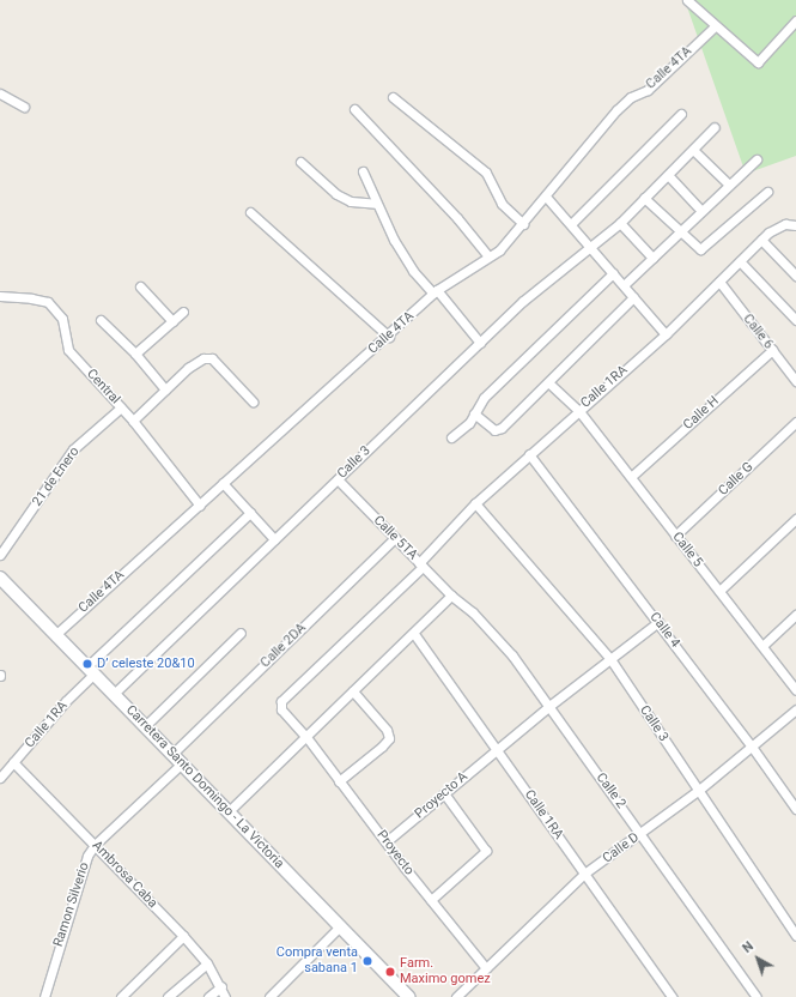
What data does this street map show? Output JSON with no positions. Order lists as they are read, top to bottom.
{
  "streets": {
    "main road": ["Carretera Santo Domingo - La Victoria"],
    "street": [
      "Calle 4TA",
      "Calle 6",
      "Central",
      "Calle 1RA",
      "Calle H",
      "Calle 3",
      "21 de Enero",
      "Calle G",
      "Calle 5TA",
      "Calle 5",
      "Calle 4",
      "Calle 2DA",
      "Calle 2",
      "Proyecto A",
      "Calle D",
      "Proyecto",
      "Ambrosa Caba",
      "Ramon Silverio"
    ]
  },
  "crossings": [
    ["Calle 4TA", "Central"],
    ["Calle 4TA", "Carretera Santo Domingo - La Victoria"],
    ["Calle 6", "Calle 1RA"],
    ["Calle 6", "Calle H"],
    ["Central", "21 de Enero"],
    ["Calle 1RA", "Calle 3"],
    ["Calle 1RA", "Calle 5TA"],
    ["Calle 1RA", "Calle 5"],
    ["Calle 1RA", "Calle 4"],
    ["Calle 1RA", "Carretera Santo Domingo - La Victoria"],
    ["Calle 1RA", "Proyecto A"],
    ["Calle 1RA", "Calle D"],
    ["Calle 1RA", "Proyecto"],
    ["Calle 1RA", "Ambrosa Caba"],
    ["Calle H", "Calle 5"],
    ["Calle 3", "Calle 5TA"],
    ["Calle 3", "Carretera Santo Domingo - La Victoria"],
    ["Calle 3", "Proyecto A"],
    ["Calle 3", "Calle D"],
    ["Calle G", "Calle 5"],
    ["Calle 5TA", "Calle 2DA"],
    ["Calle 5TA", "Calle 2"],
    ["Calle 4", "Proyecto A"],
    ["Calle 4", "Calle D"],
    ["Calle 2DA", "Carretera Santo Domingo - La Victoria"],
    ["Carretera Santo Domingo - La Victoria", "Ramon Silverio"],
    ["Calle 2", "Proyecto A"],
    ["Calle 2", "Calle D"],
    ["Proyecto A", "Proyecto"],
    ["Calle D", "Proyecto"],
    ["Ambrosa Caba", "Ramon Silverio"]
  ],
  "places": ["D’ celeste 20&10", "Compra venta sabana 1", "Farm. Maximo gomez"],
  "north": "top left"
}
